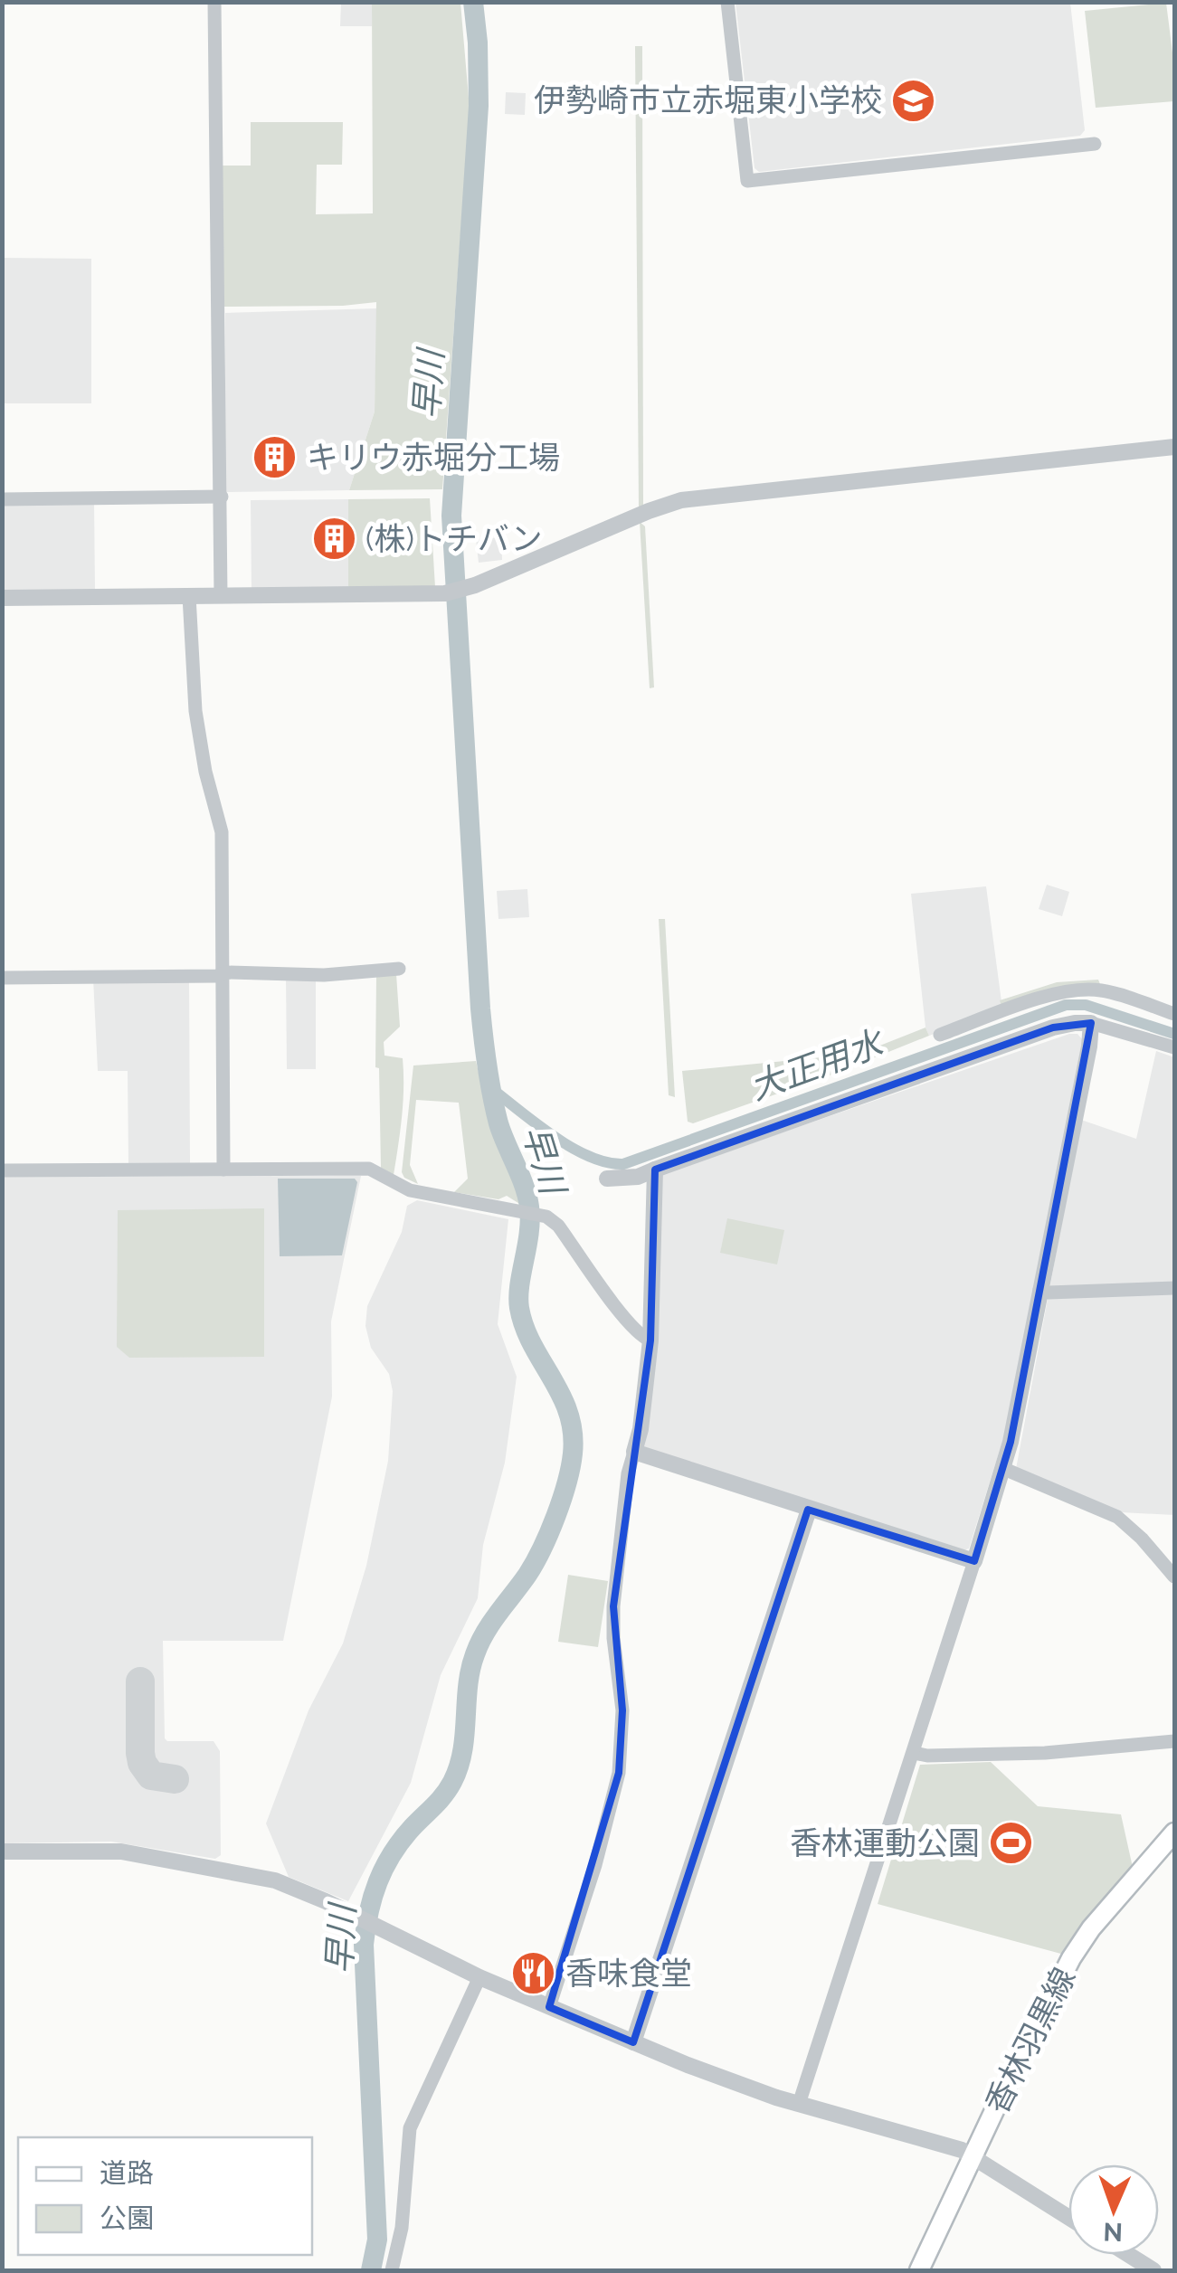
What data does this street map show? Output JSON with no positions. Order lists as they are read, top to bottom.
{
  "streets": {
    "main road": ["香林羽黒線"]
  },
  "water": ["早川", "大正用水"],
  "places": {
    "school or university": ["伊勢崎市立赤堀東小学校"],
    "building": ["キリウ赤堀分工場", "(株)トチバン"],
    "sports": ["香林運動公園"],
    "restaurant": ["香味食堂"]
  },
  "legend": ["道路", "公園"],
  "north": "bottom"
}
